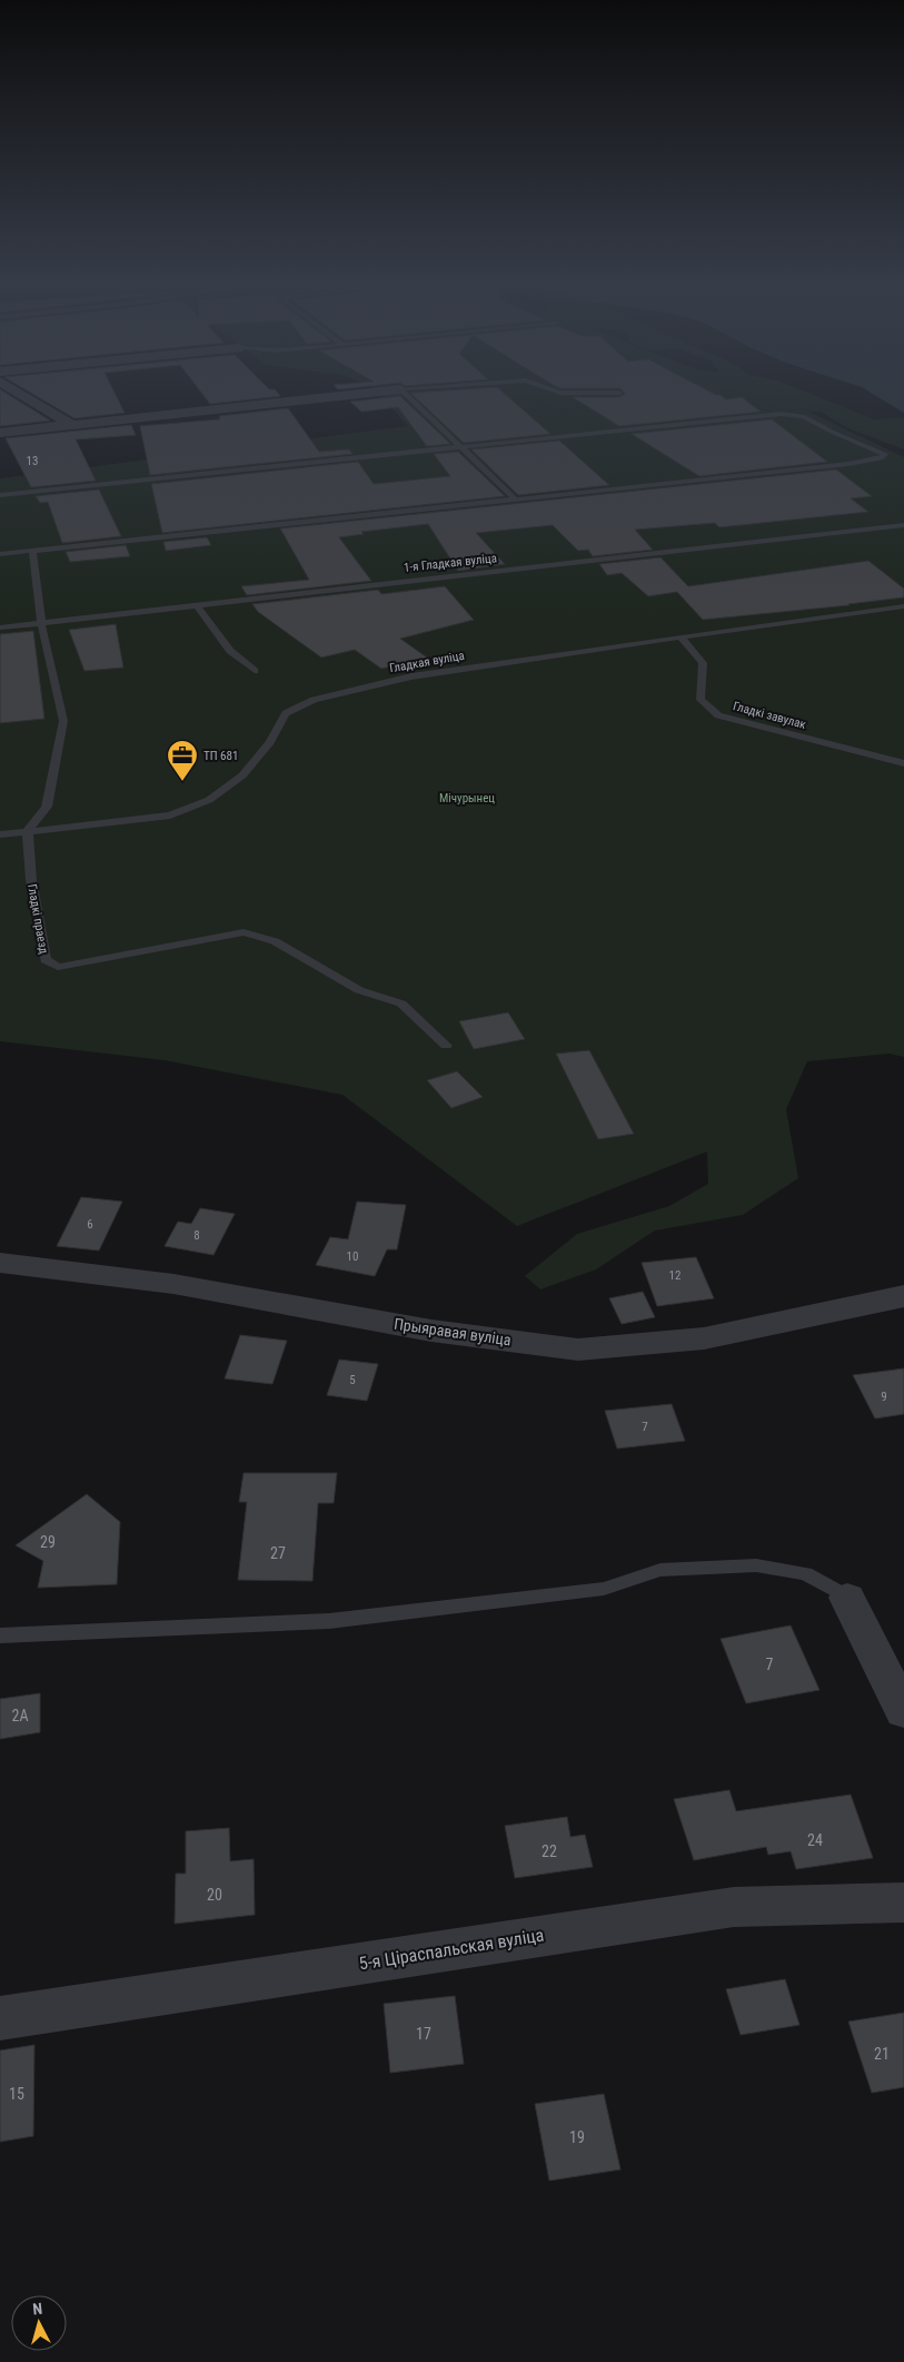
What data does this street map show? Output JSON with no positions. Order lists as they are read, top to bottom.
{
  "streets": {
    "street": ["Прыяравая вуліца", "5-я Ціраспальская вуліца"],
    "lane": [
      "1-я Гладкая вуліца",
      "Гладкая вуліца",
      "Гладкі завулак",
      "Гладкі праезд"
    ]
  },
  "crossings": [
    ["Гладкая вуліца", "Гладкі завулак"],
    ["Гладкая вуліца", "Гладкі праезд"]
  ],
  "parks": ["Мічурынец"],
  "places": {
    "office": ["ТП 681"]
  },
  "house_numbers": [
    "13",
    "6",
    "8",
    "10",
    "12",
    "5",
    "9",
    "7",
    "29",
    "27",
    "7",
    "2А",
    "24",
    "22",
    "20",
    "17",
    "21",
    "15",
    "19"
  ],
  "north": "top"
}
